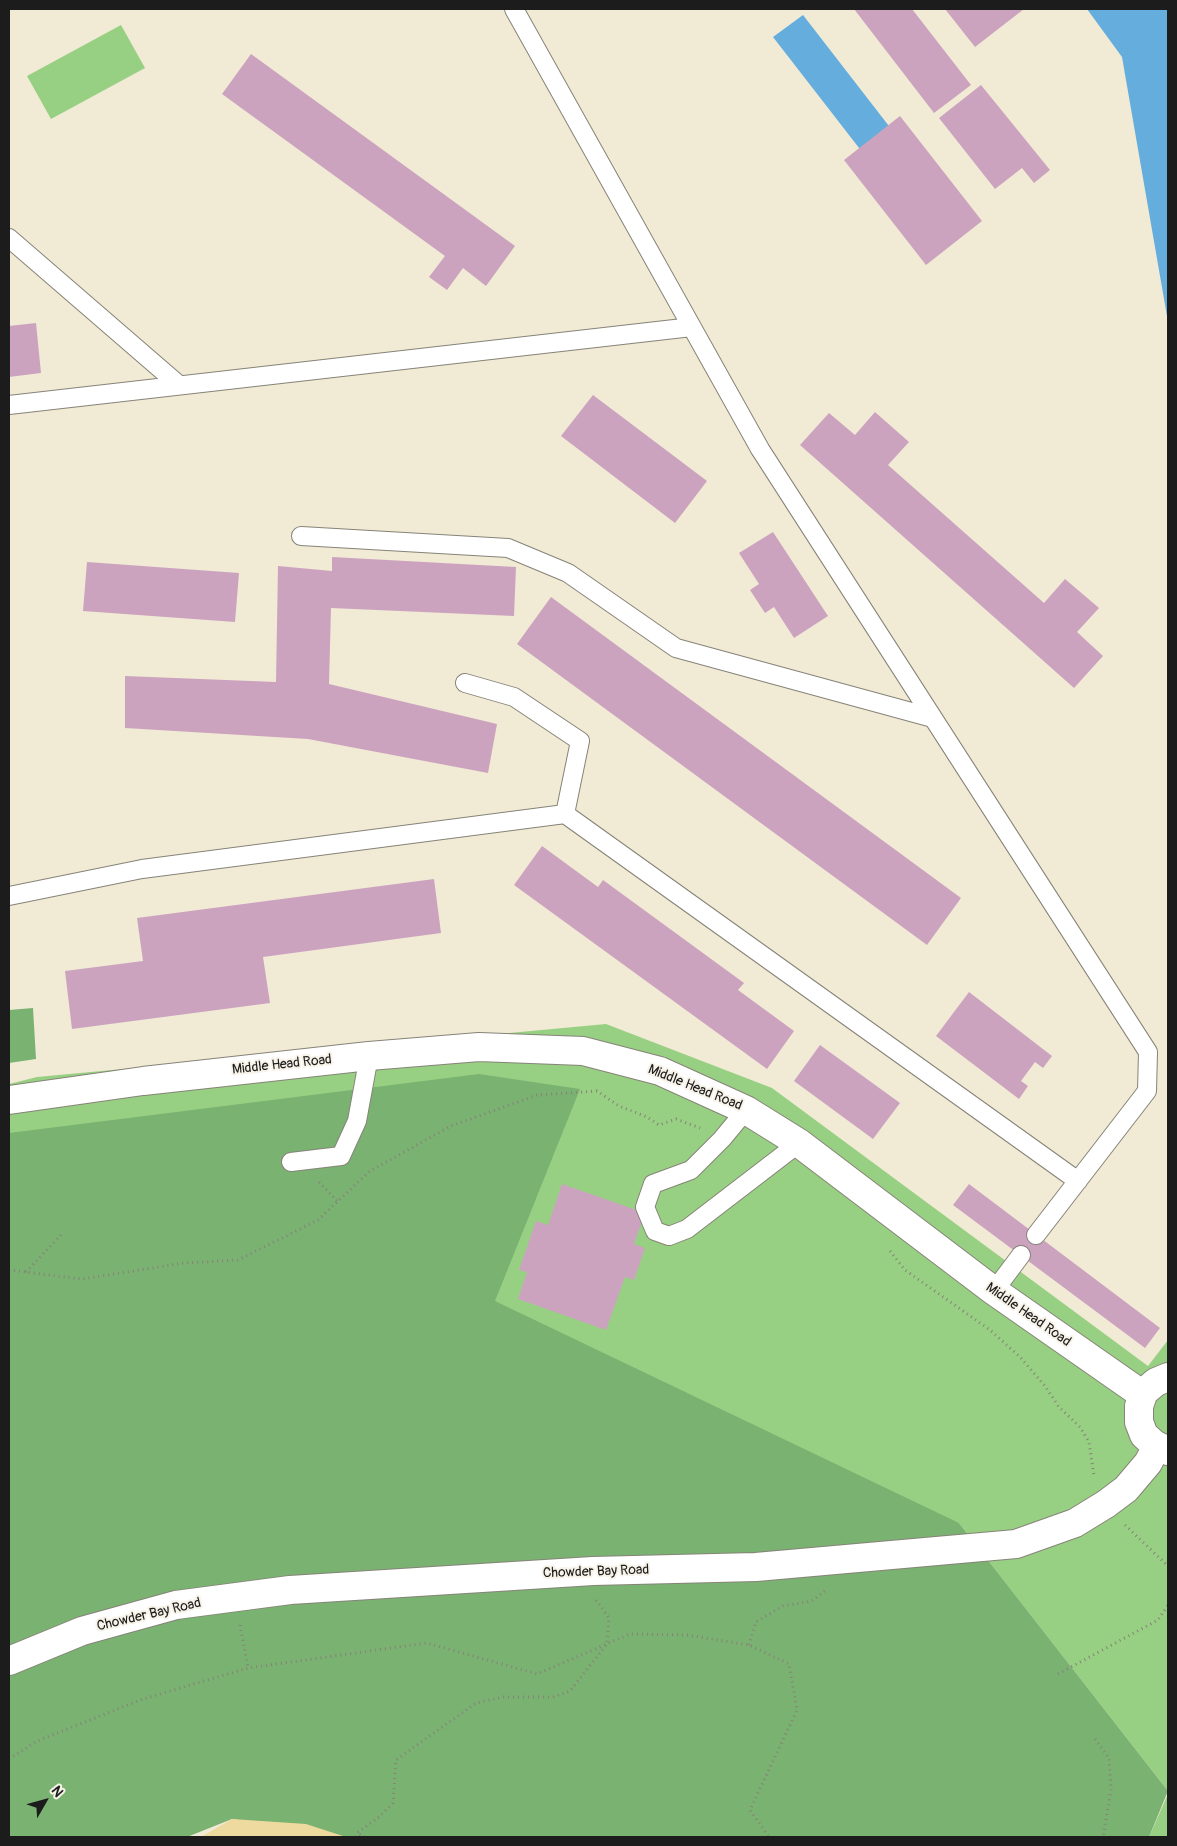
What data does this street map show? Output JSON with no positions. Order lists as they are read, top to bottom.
{
  "streets": {
    "street": ["Middle Head Road", "Chowder Bay Road"]
  },
  "north": "top right"
}
